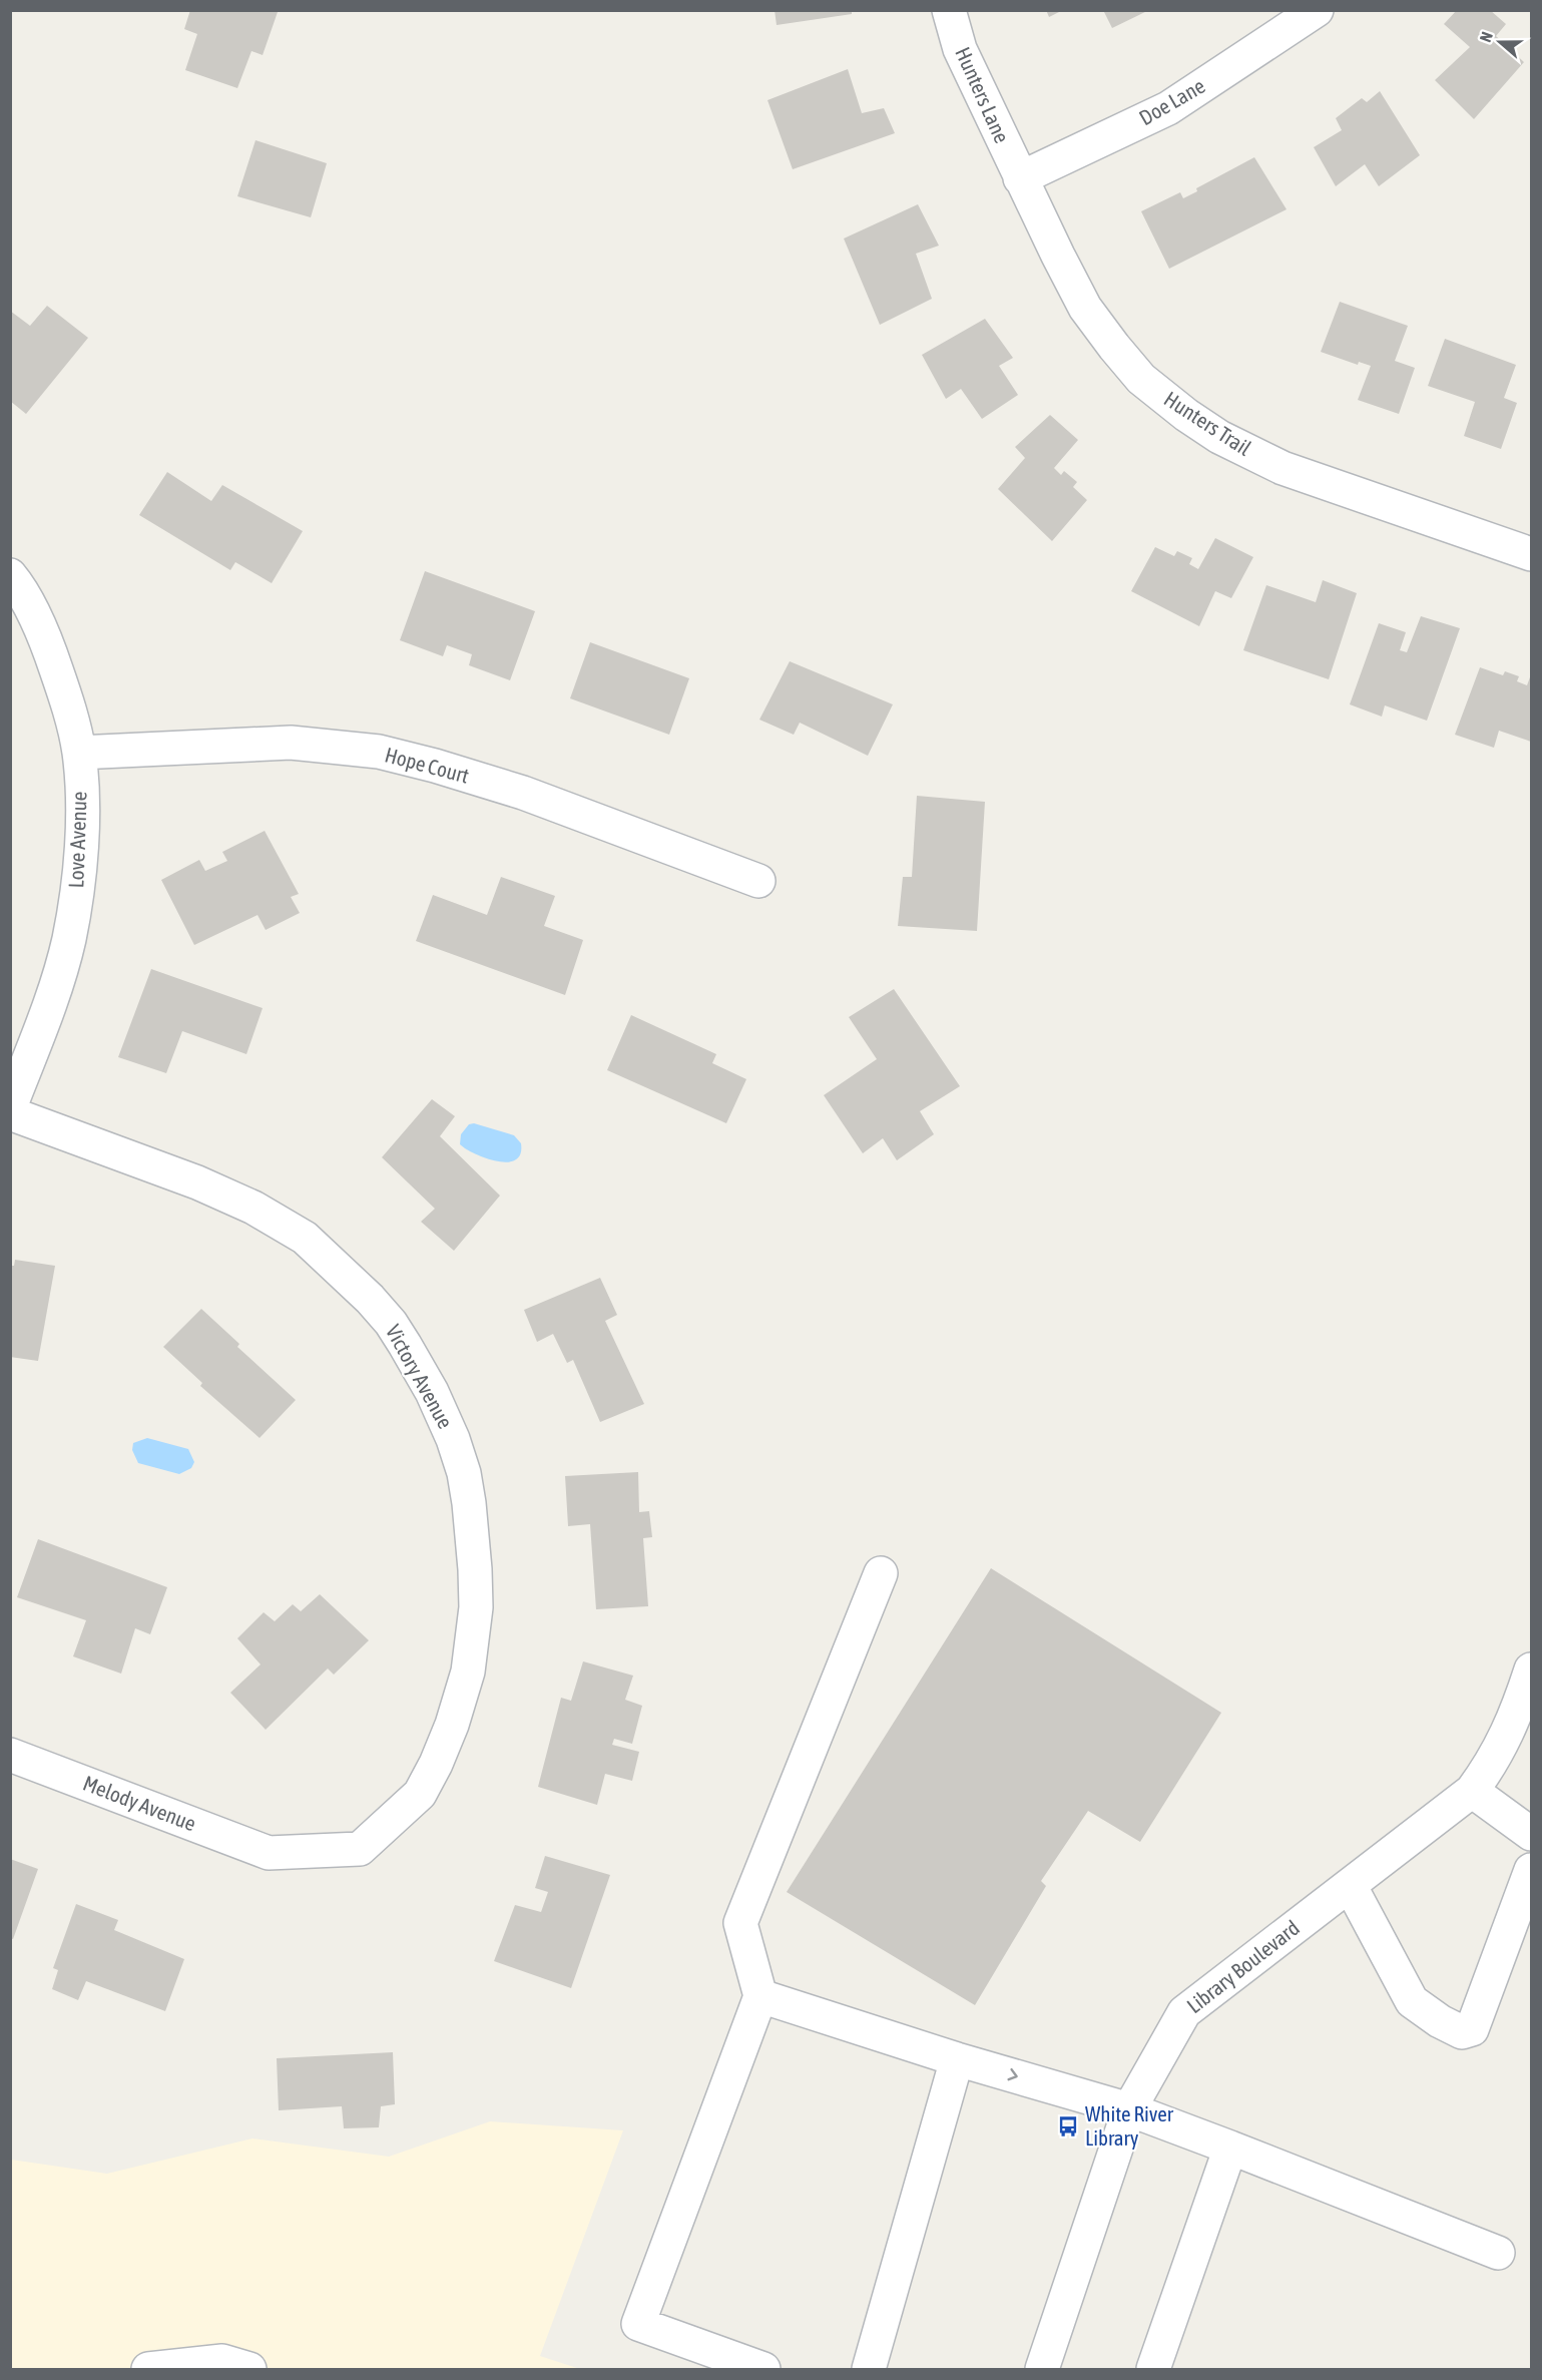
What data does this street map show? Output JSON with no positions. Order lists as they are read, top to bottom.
{
  "streets": {
    "street": [
      "Hunters Lane",
      "Doe Lane",
      "Hunters Trail",
      "Hope Court",
      "Love Avenue",
      "Victory Avenue",
      "Melody Avenue",
      "Library Boulevard"
    ]
  },
  "crossings": [
    ["Hunters Lane", "Doe Lane"],
    ["Hunters Lane", "Hunters Trail"],
    ["Doe Lane", "Hunters Trail"],
    ["Hope Court", "Love Avenue"],
    ["Victory Avenue", "Melody Avenue"]
  ],
  "places": {
    "bus stop": ["White River Library"]
  },
  "north": "left"
}
